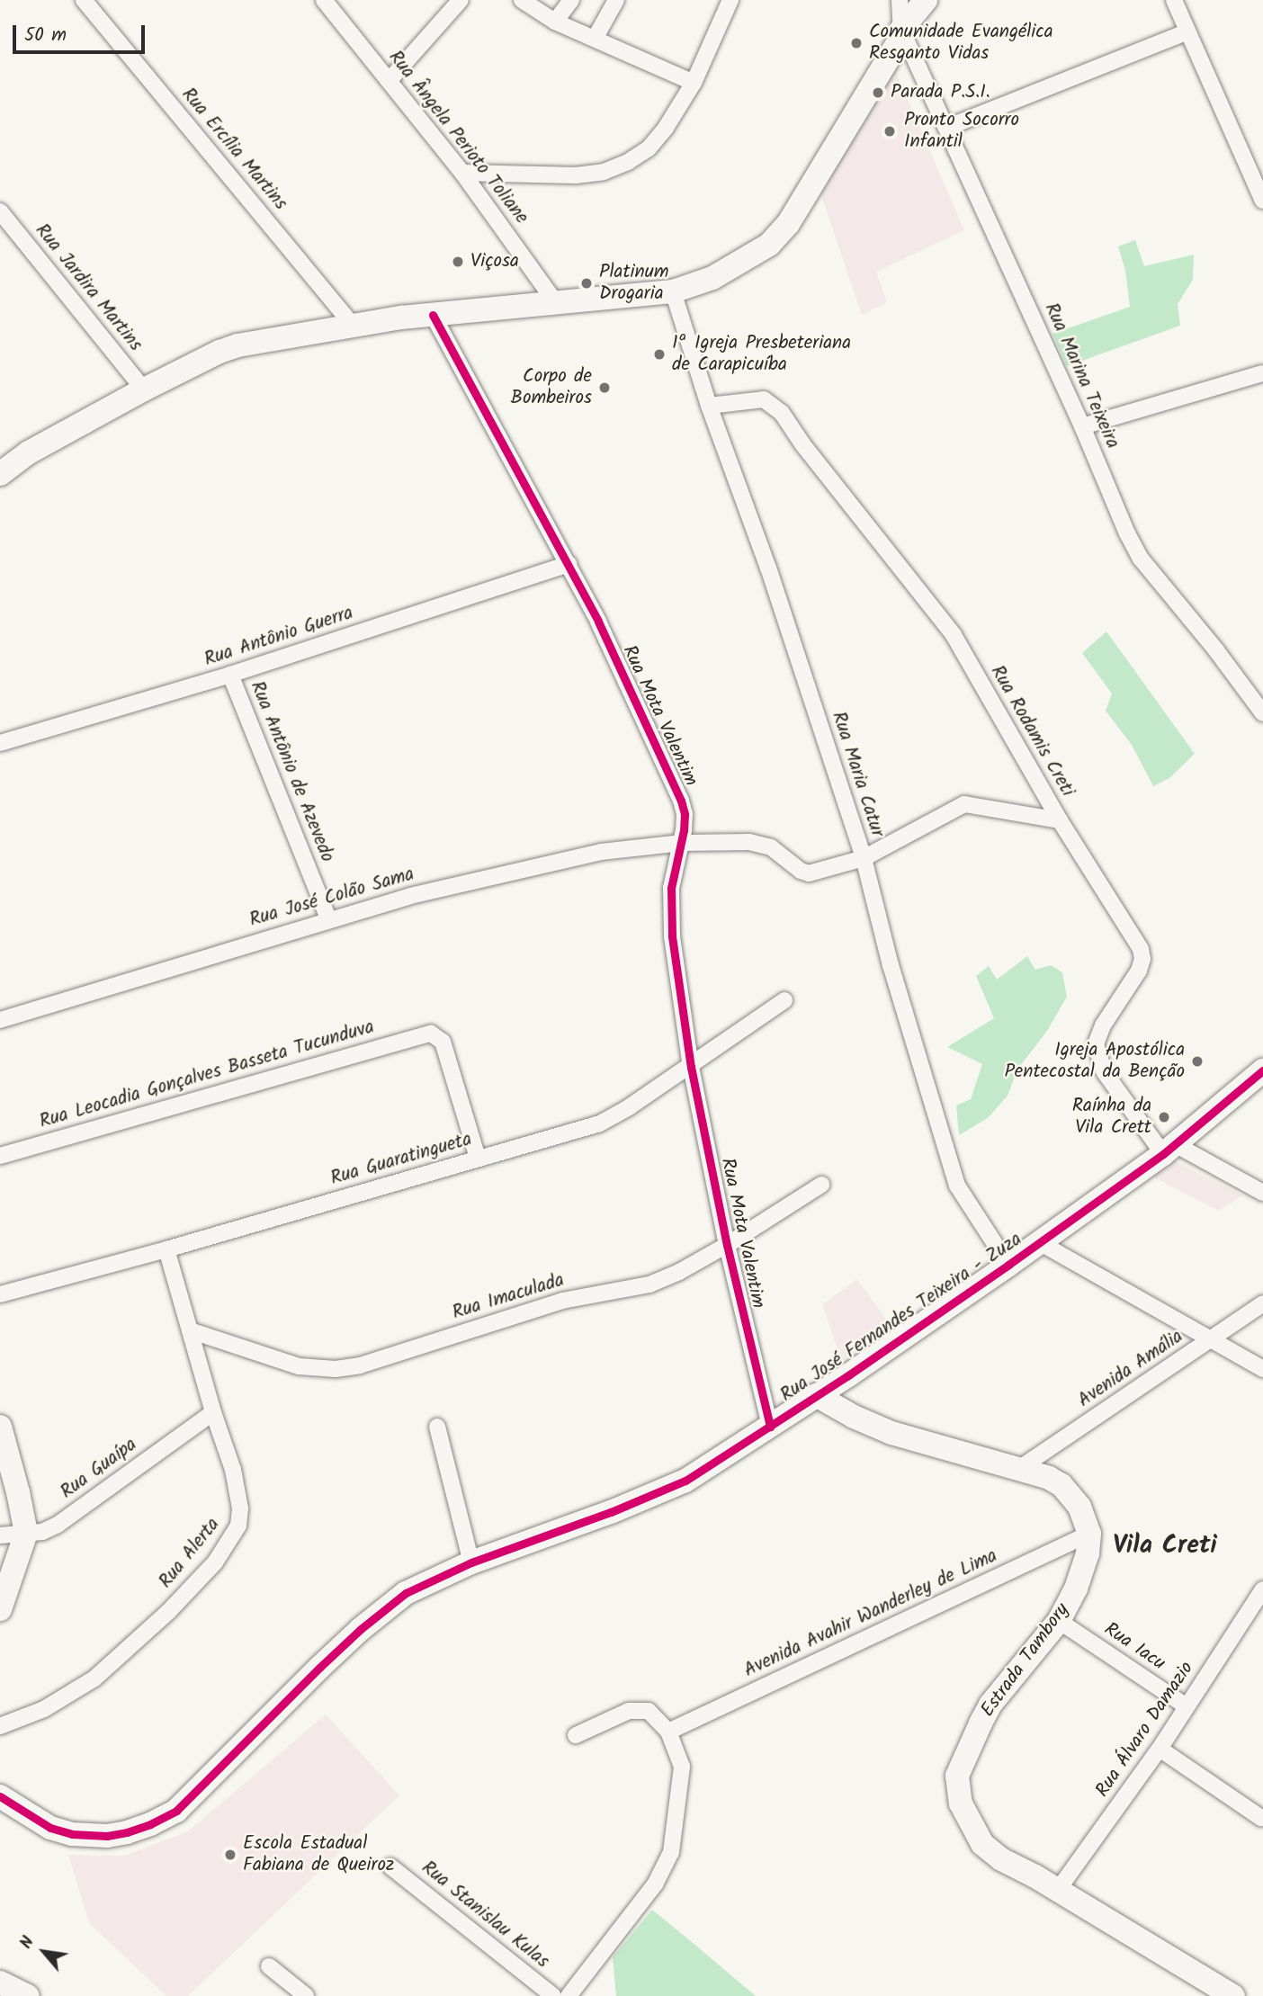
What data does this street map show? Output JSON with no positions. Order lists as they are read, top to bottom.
{
  "streets": {
    "street": [
      "Rua Ângela Perioto Toliane",
      "Rua Ercília Martins",
      "Rua Jardira Martins",
      "Rua Marina Teixeira",
      "Rua Antônio Guerra",
      "Rua Mota Valentim",
      "Rua Rodamis Creti",
      "Rua Antônio de Azevedo",
      "Rua Maria Catur",
      "Rua José Colão Sama",
      "Rua Leocadia Gonçalves Basseta Tucunduva",
      "Rua Guaratingueta",
      "Rua Imaculada",
      "Rua José Fernandes Teixeira - Zuza",
      "Avenida Amália",
      "Rua Guaípa",
      "Rua Alerta",
      "Avenida Avahir Wanderley de Lima",
      "Rua Iacu",
      "Estrada Tambory",
      "Rua Álvaro Damazio",
      "Rua Stanislau Kulas"
    ]
  },
  "crossings": [
    ["Rua Antônio Guerra", "Rua Mota Valentim"],
    ["Rua Antônio Guerra", "Rua Antônio de Azevedo"],
    ["Rua Mota Valentim", "Rua José Colão Sama"],
    ["Rua Mota Valentim", "Rua Guaratingueta"],
    ["Rua Mota Valentim", "Rua Imaculada"],
    ["Rua Mota Valentim", "Rua José Fernandes Teixeira - Zuza"],
    ["Rua Rodamis Creti", "Rua Maria Catur"],
    ["Rua Rodamis Creti", "Rua José Colão Sama"],
    ["Rua Rodamis Creti", "Rua José Fernandes Teixeira - Zuza"],
    ["Rua Antônio de Azevedo", "Rua José Colão Sama"],
    ["Rua Maria Catur", "Rua José Colão Sama"],
    ["Rua Maria Catur", "Rua José Fernandes Teixeira - Zuza"],
    ["Rua Leocadia Gonçalves Basseta Tucunduva", "Rua Guaratingueta"],
    ["Rua Guaratingueta", "Rua Alerta"],
    ["Rua Imaculada", "Rua Alerta"],
    ["Rua Guaípa", "Rua Alerta"],
    ["Avenida Avahir Wanderley de Lima", "Estrada Tambory"],
    ["Rua Iacu", "Estrada Tambory"],
    ["Rua Iacu", "Rua Álvaro Damazio"],
    ["Estrada Tambory", "Rua Álvaro Damazio"]
  ],
  "districts": ["Vila Creti"],
  "places": [
    "Comunidade Evangélica Resganto Vidas",
    "Parada P.S.I.",
    "Pronto Socorro Infantil",
    "Viçosa",
    "Platinum Drogaria",
    "1ª Igreja Presbeteriana de Carapicuíba",
    "Corpo de Bombeiros",
    "Igreja Apostólica Pentecostal da Benção",
    "Raínha da Vila Crett",
    "Escola Estadual Fabiana de Queiroz"
  ],
  "scale_bar": "50 m",
  "north": "top left"
}
